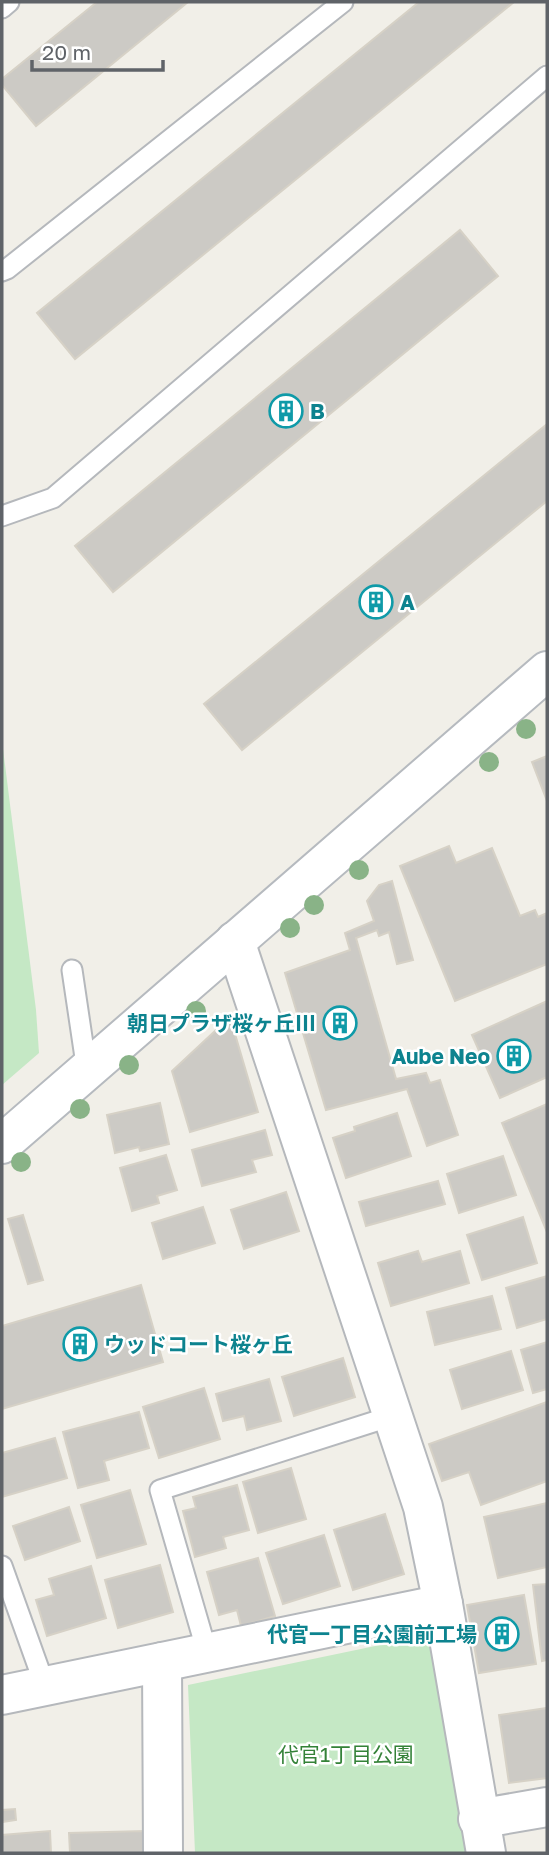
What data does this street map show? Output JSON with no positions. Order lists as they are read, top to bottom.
{
  "parks": ["代官1丁目公園"],
  "places": {
    "building": [
      "B",
      "A",
      "朝日プラザ桜ヶ丘Ⅲ",
      "Aube Neo",
      "ウッドコート桜ヶ丘",
      "代官一丁目公園前工場"
    ]
  },
  "scale_bar": "20 m"
}
